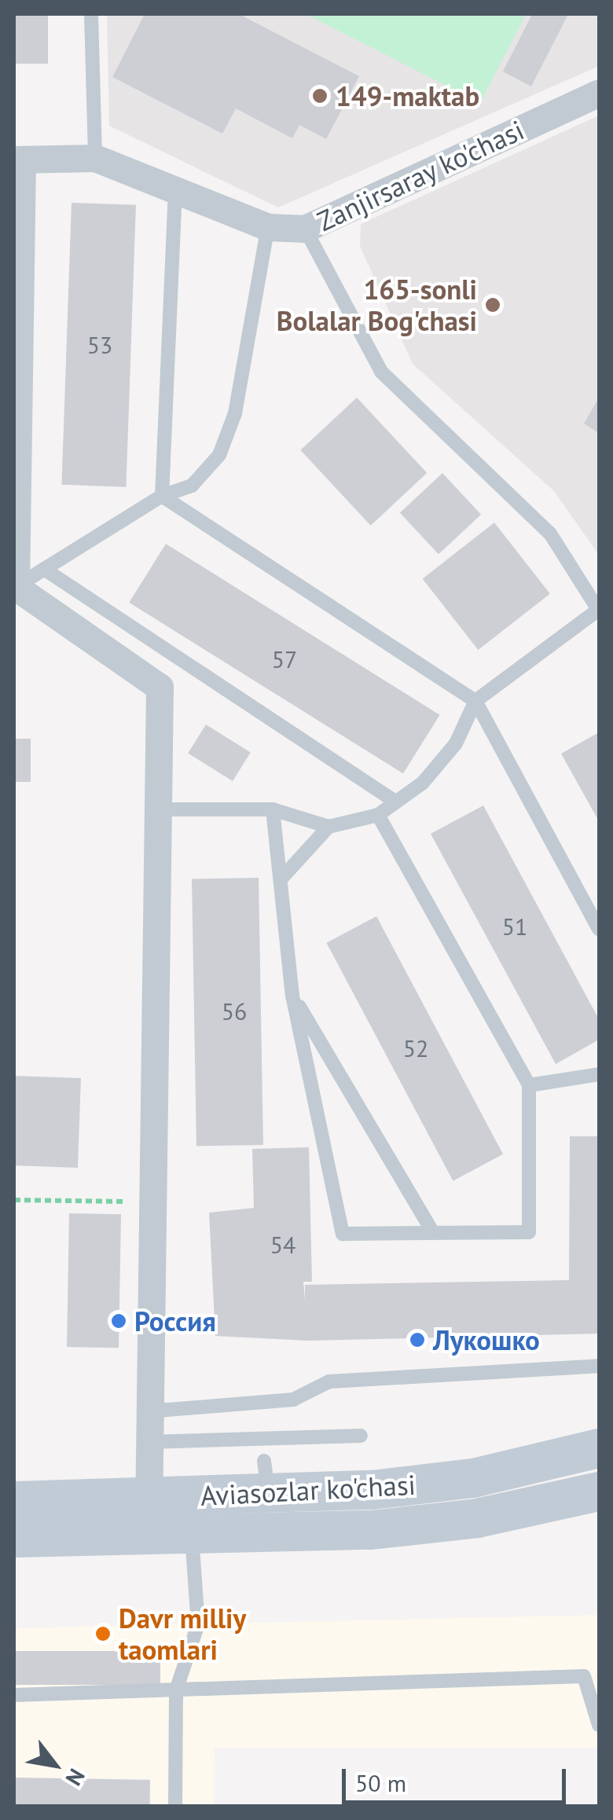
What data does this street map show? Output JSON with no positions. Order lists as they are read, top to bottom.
{
  "streets": {
    "main road": ["Aviasozlar ko'chasi"],
    "street": ["Zanjirsaray ko'chasi"]
  },
  "places": [
    "149-maktab",
    "165-sonli Bolalar Bog'chasi",
    "Россия",
    "Лукошко",
    "Davr milliy taomlari"
  ],
  "house_numbers": [
    "53",
    "57",
    "51",
    "56",
    "52",
    "54"
  ],
  "scale_bar": "50 m",
  "north": "bottom right"
}
